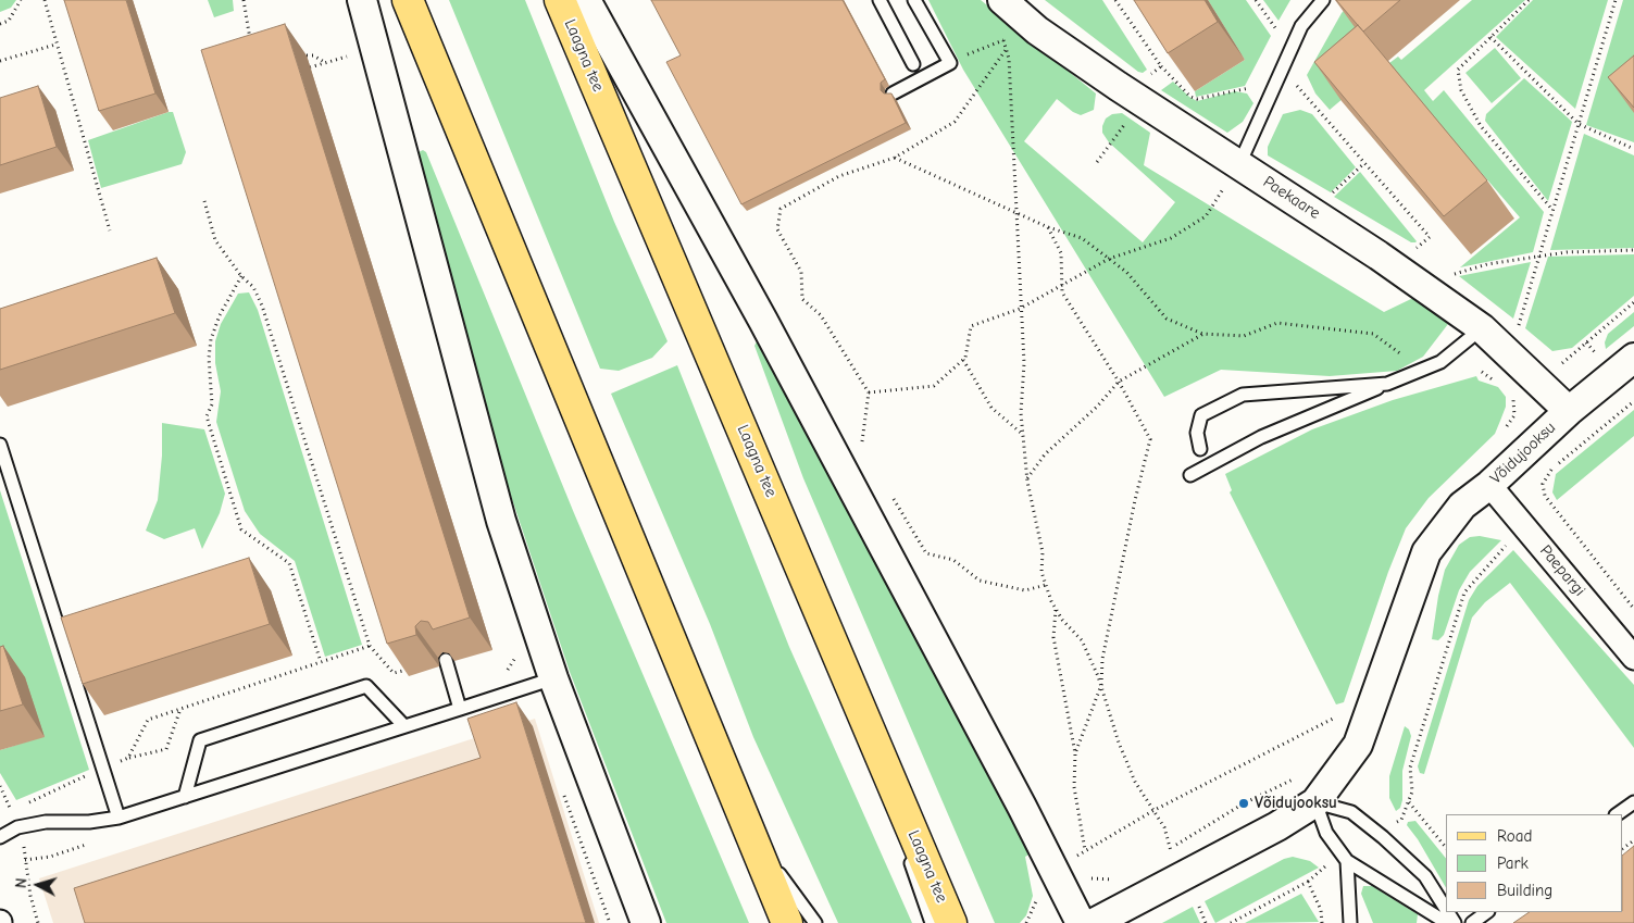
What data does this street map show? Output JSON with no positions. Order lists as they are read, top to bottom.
{
  "streets": {
    "main road": ["Laagna tee"],
    "street": ["Paekaare", "Võidujooksu", "Paepargi"]
  },
  "crossings": [
    ["Paekaare", "Võidujooksu"],
    ["Võidujooksu", "Paepargi"]
  ],
  "places": ["Võidujooksu"],
  "legend": ["Road", "Park", "Building"],
  "north": "left"
}
